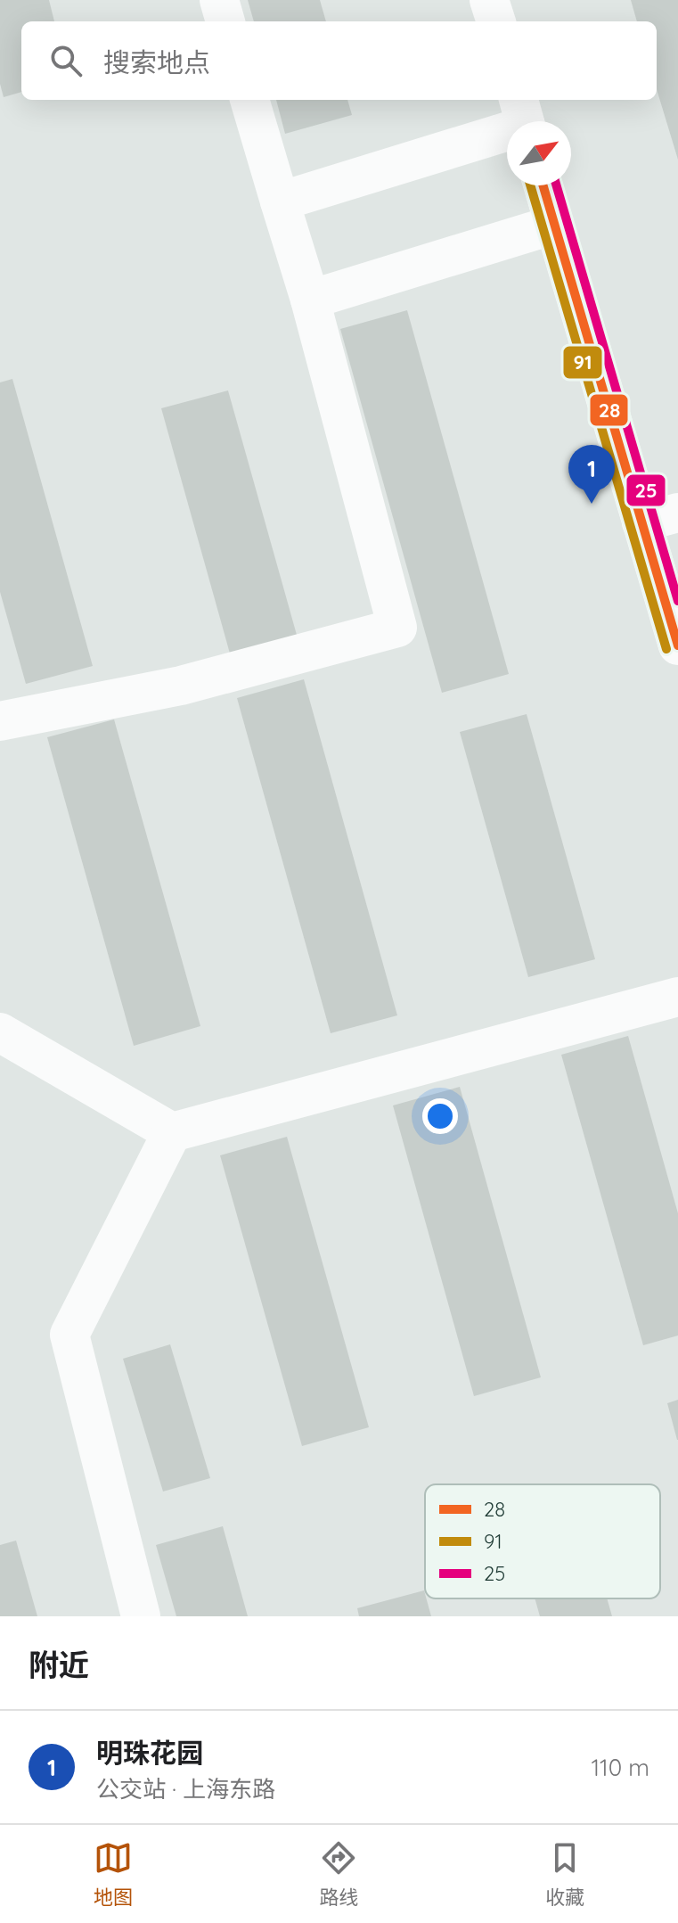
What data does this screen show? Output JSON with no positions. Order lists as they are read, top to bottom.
{
  "lines": ["transit line 28", "transit line 91", "transit line 25"],
  "legend": ["28", "91", "25"],
  "north": "top right",
  "page": {
    "search": "搜索地点",
    "pins": "1",
    "heading": "附近",
    "list": [
      {
        "mark": "1",
        "name": "明珠花园",
        "note": "公交站 · 上海东路",
        "value": "110 m"
      }
    ],
    "nav": ["地图", "路线", "收藏"]
  }
}
